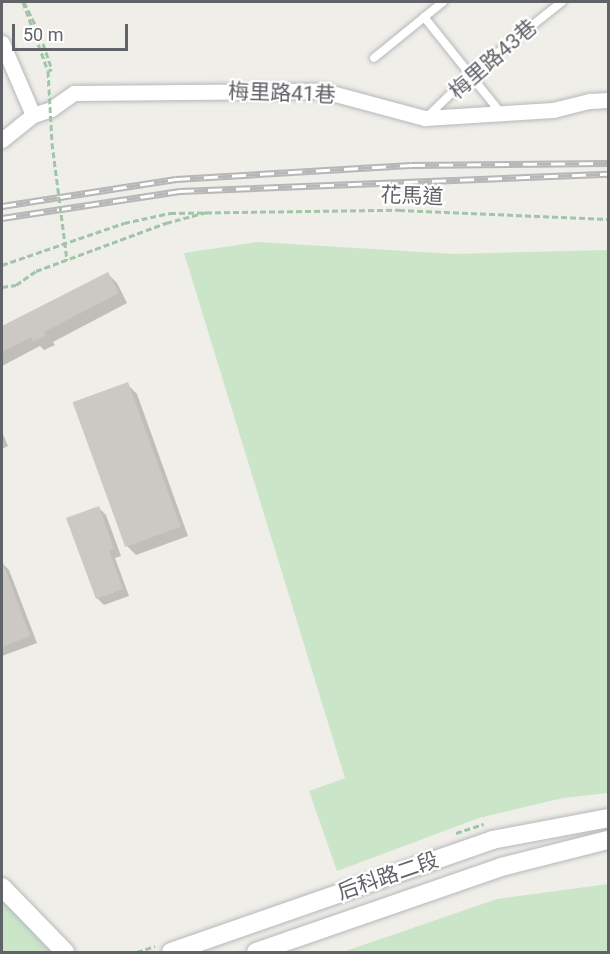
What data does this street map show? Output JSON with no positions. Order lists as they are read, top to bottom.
{
  "streets": {
    "street": ["梅里路41巷", "后科路二段"],
    "lane": ["梅里路43巷"],
    "path": ["花馬道"]
  },
  "crossings": [
    ["梅里路43巷", "梅里路41巷"]
  ],
  "scale_bar": "50 m"
}
